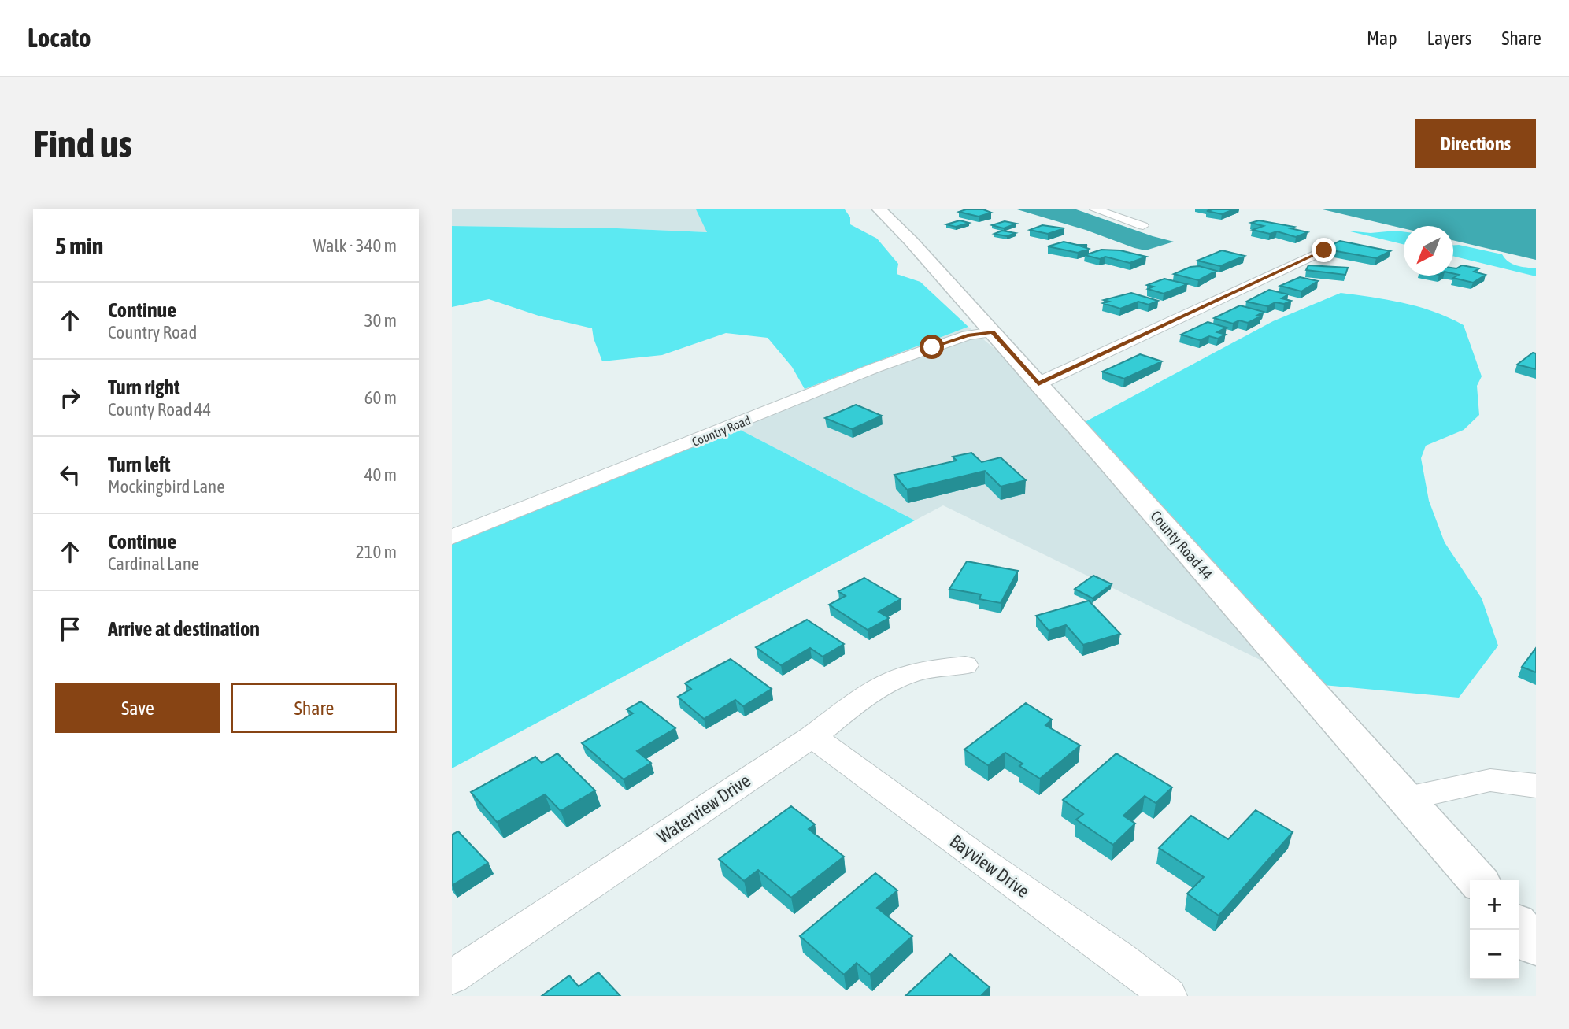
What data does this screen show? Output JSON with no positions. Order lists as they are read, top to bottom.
{
  "streets": {
    "main road": ["County Road 44"],
    "street": ["Country Road", "Waterview Drive", "Bayview Drive"]
  },
  "crossings": [
    ["Country Road", "County Road 44"],
    ["Waterview Drive", "Bayview Drive"]
  ],
  "north": "bottom left",
  "page": {
    "header": "Locato",
    "nav": ["Map", "Layers", "Share"],
    "buttons": [
      "Directions",
      ["Save", "Share"]
    ],
    "title": "Find us",
    "heading": ["5 min", "Walk · 340 m"],
    "list": [
      ["Continue", "Country Road", "30 m"],
      ["Turn right", "County Road 44", "60 m"],
      ["Turn left", "Mockingbird Lane", "40 m"],
      ["Continue", "Cardinal Lane", "210 m"],
      "Arrive at destination"
    ],
    "map_buttons": ["+", "−"]
  }
}
